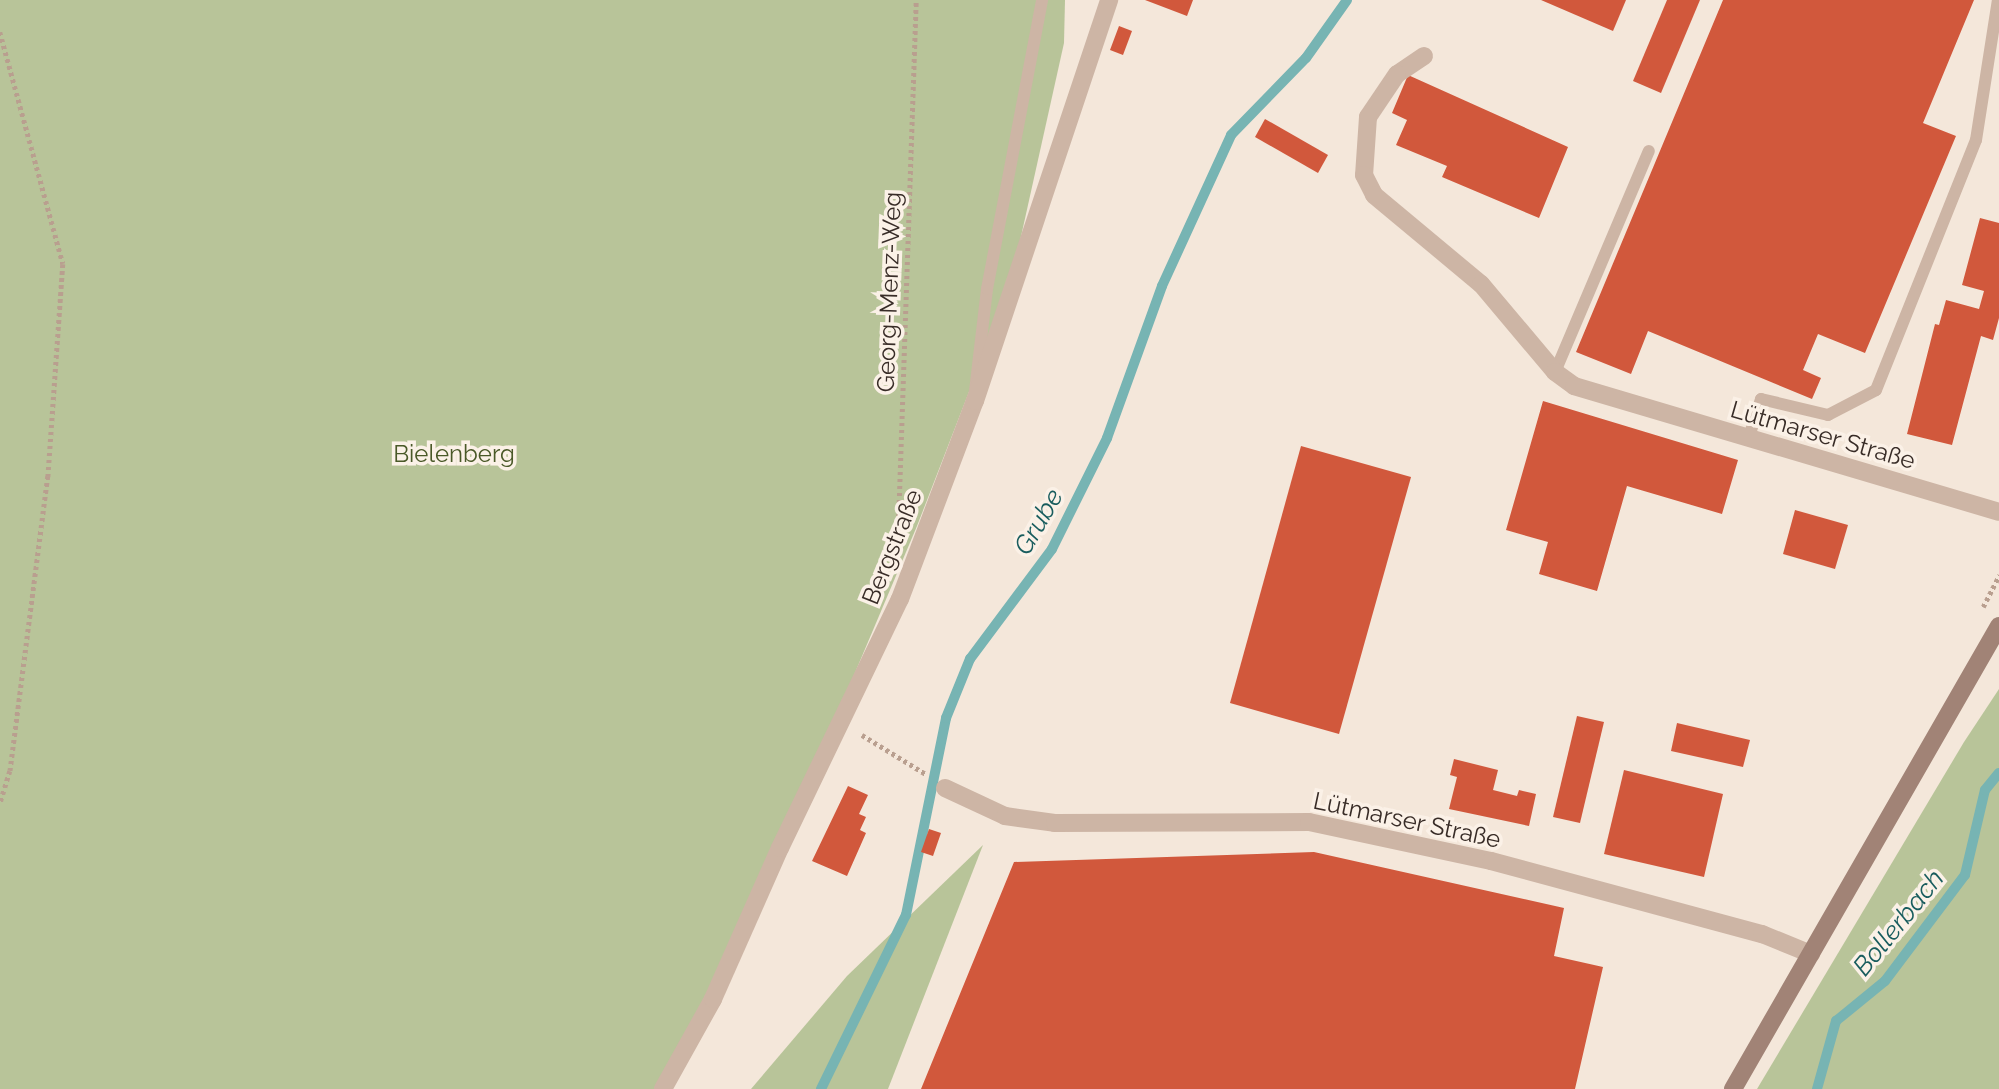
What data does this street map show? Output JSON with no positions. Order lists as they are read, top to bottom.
{
  "streets": {
    "street": ["Lütmarser Straße", "Bergstraße"],
    "path": ["Georg-Menz-Weg"]
  },
  "water": ["Grube", "Bollerbach"],
  "parks": ["Bielenberg"]
}
